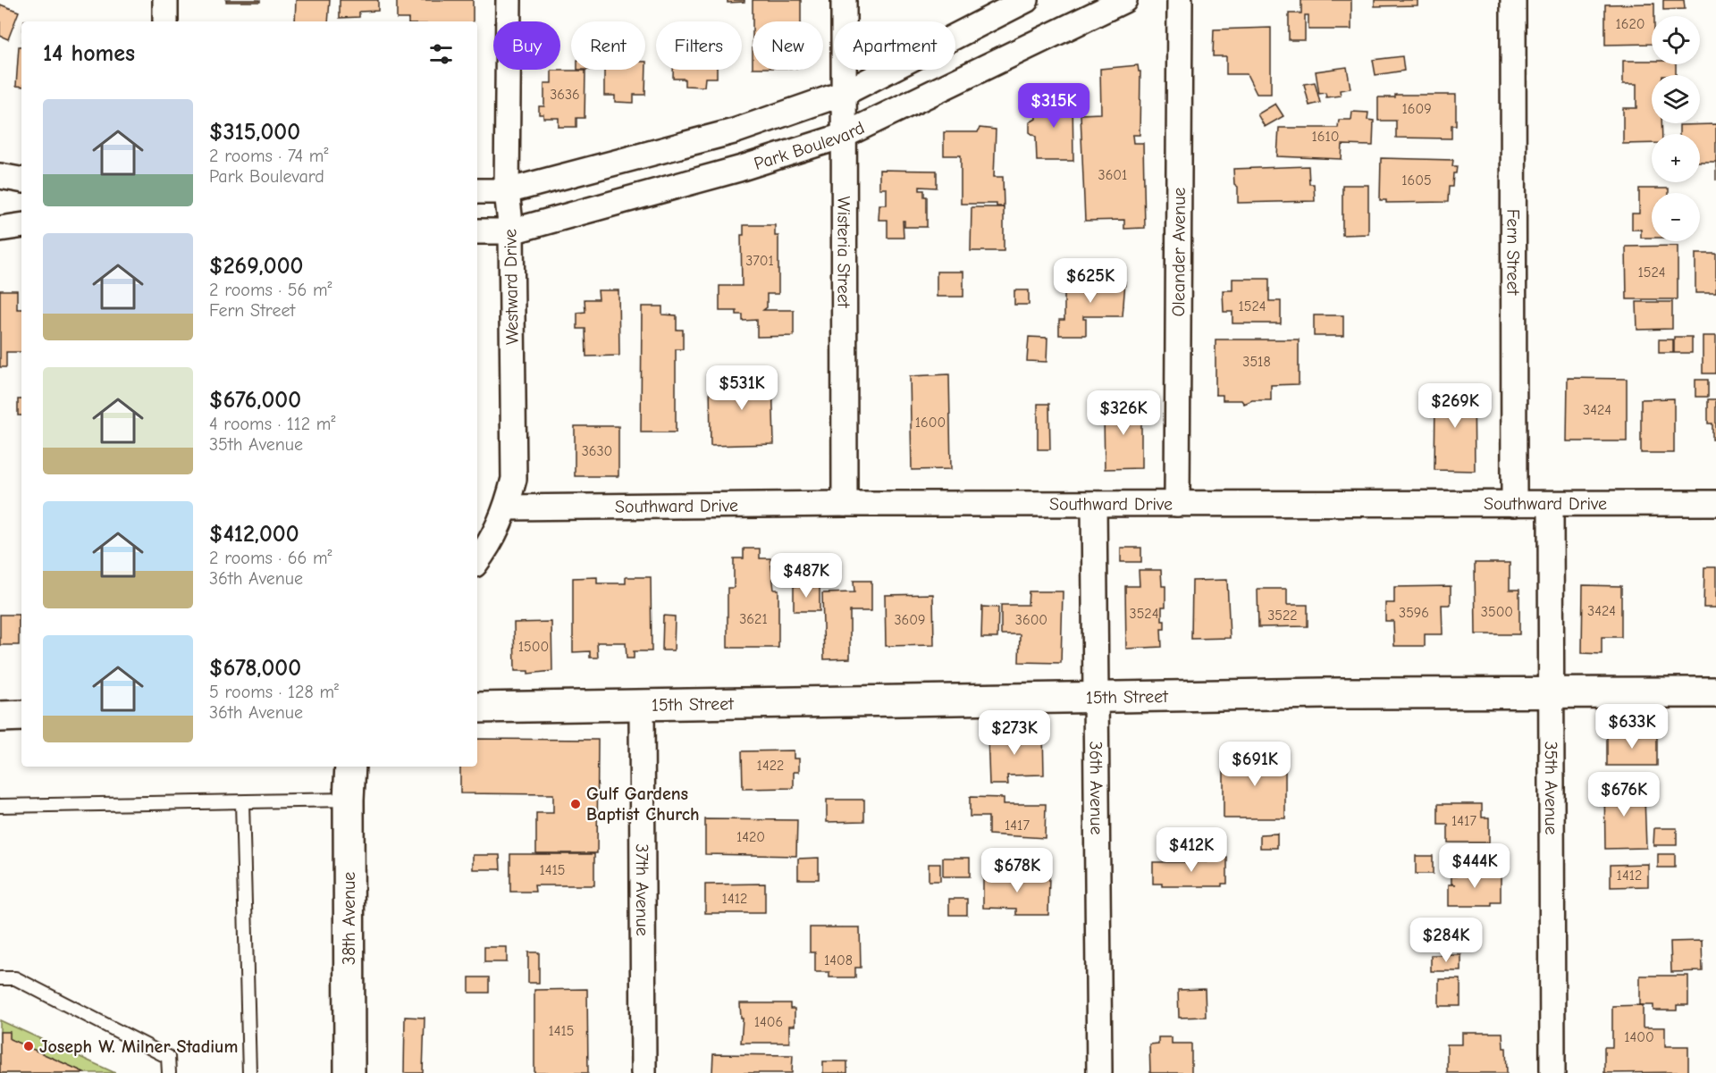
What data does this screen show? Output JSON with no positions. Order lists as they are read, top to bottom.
{
  "streets": {
    "main road": ["15th Street", "38th Avenue"],
    "street": [
      "Park Boulevard",
      "Wisteria Street",
      "Oleander Avenue",
      "Fern Street",
      "Westward Drive",
      "Southward Drive",
      "35th Avenue",
      "36th Avenue",
      "37th Avenue"
    ]
  },
  "crossings": [
    ["Park Boulevard", "Wisteria Street"],
    ["Park Boulevard", "Westward Drive"],
    ["Wisteria Street", "Southward Drive"],
    ["Oleander Avenue", "Southward Drive"],
    ["Fern Street", "Southward Drive"],
    ["Westward Drive", "Southward Drive"],
    ["Southward Drive", "35th Avenue"],
    ["Southward Drive", "36th Avenue"],
    ["15th Street", "35th Avenue"],
    ["15th Street", "36th Avenue"],
    ["15th Street", "37th Avenue"]
  ],
  "places": ["Gulf Gardens Baptist Church", "Joseph W. Milner Stadium"],
  "house_numbers": [
    "1620",
    "3636",
    "1609",
    "1610",
    "3601",
    "1605",
    "3701",
    "1524",
    "1524",
    "3518",
    "3424",
    "1600",
    "3630",
    "3424",
    "3500",
    "3596",
    "3524",
    "3522",
    "3621",
    "3609",
    "3600",
    "1500",
    "1422",
    "1417",
    "1417",
    "1420",
    "1415",
    "1412",
    "1412",
    "1408",
    "1406",
    "1415",
    "1400"
  ],
  "page": {
    "map_buttons": ["+", "−"],
    "chip": [
      "Buy",
      "Rent",
      "Filters",
      "New",
      "Apartment"
    ],
    "heading": "14 homes",
    "price": [
      "$315K",
      "$625K",
      "$531K",
      "$269K",
      "$326K",
      "$487K",
      "$633K",
      "$273K",
      "$691K",
      "$676K",
      "$412K",
      "$444K",
      "$678K",
      "$284K"
    ],
    "list": [
      {
        "name": "$315,000",
        "note": "2 rooms · 74 m² · Park Boulevard"
      },
      {
        "name": "$269,000",
        "note": "2 rooms · 56 m² · Fern Street"
      },
      {
        "name": "$676,000",
        "note": "4 rooms · 112 m² · 35th Avenue"
      },
      {
        "name": "$412,000",
        "note": "2 rooms · 66 m² · 36th Avenue"
      },
      {
        "name": "$678,000",
        "note": "5 rooms · 128 m² · 36th Avenue"
      }
    ]
  }
}
